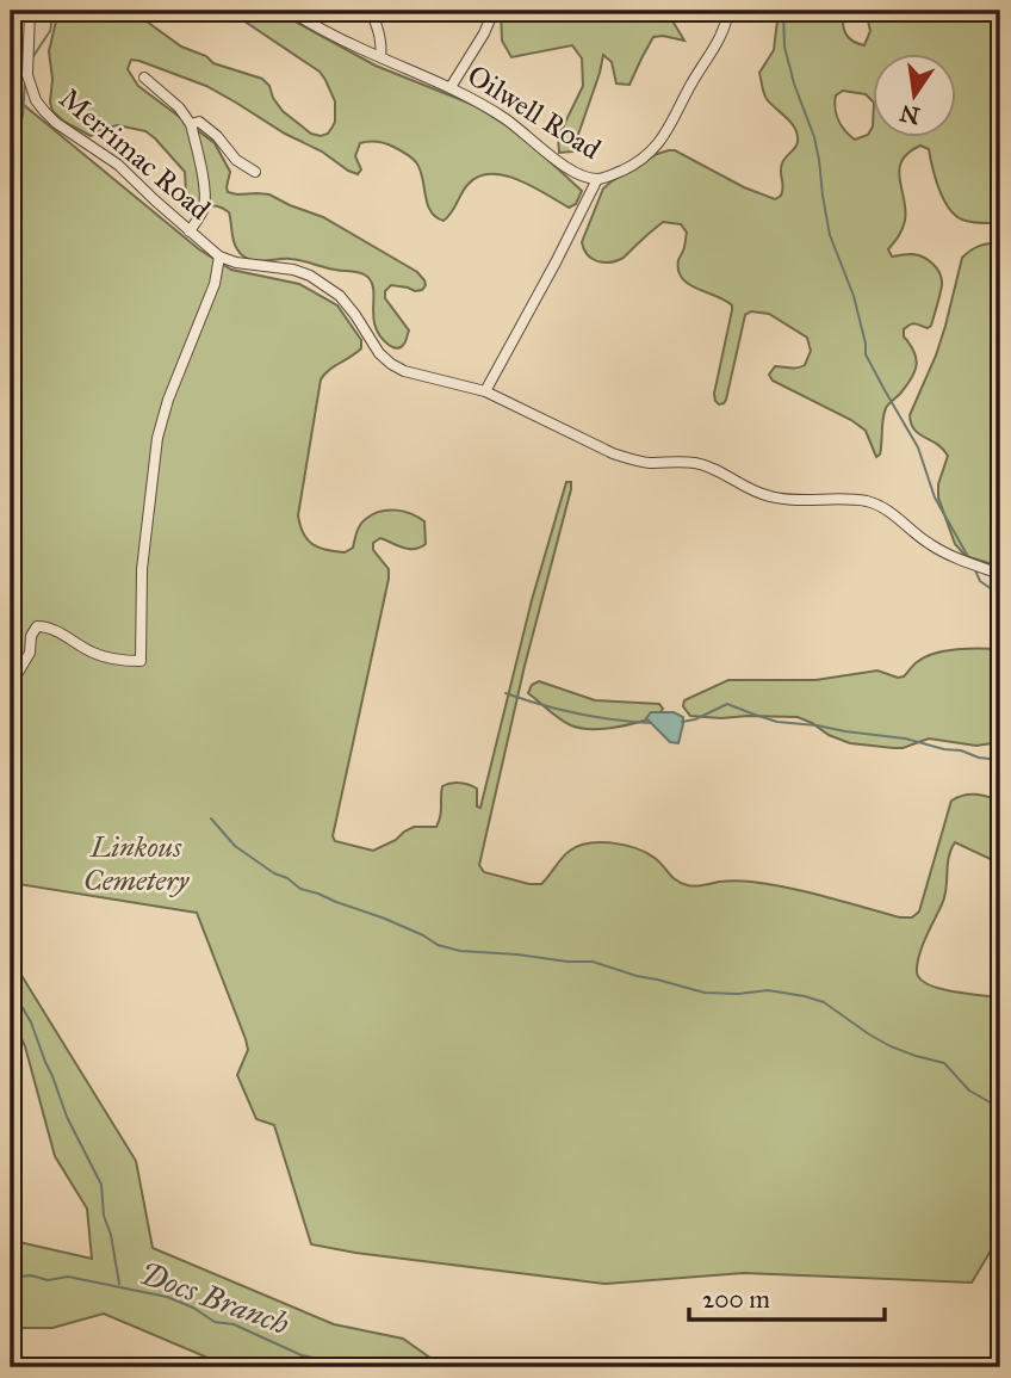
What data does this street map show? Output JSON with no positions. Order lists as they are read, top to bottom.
{
  "streets": {
    "street": ["Oilwell Road", "Merrimac Road"]
  },
  "water": ["Docs Branch"],
  "parks": ["Linkous Cemetery"],
  "scale_bar": "200 m",
  "north": "bottom"
}
